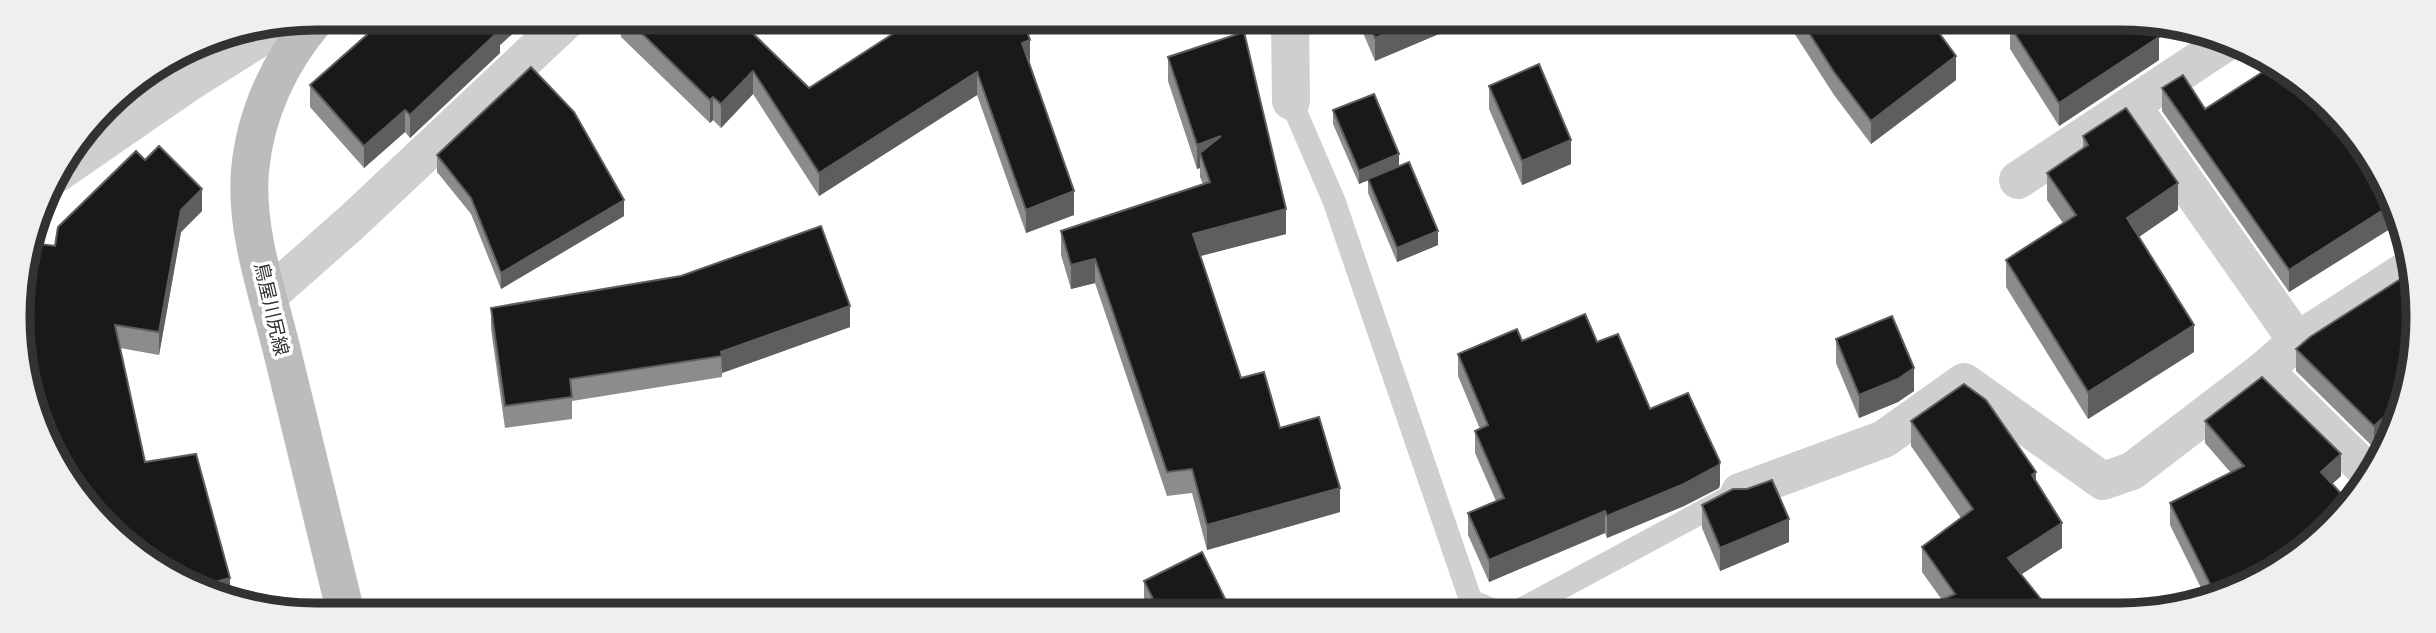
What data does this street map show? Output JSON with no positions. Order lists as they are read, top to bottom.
{
  "streets": {
    "main road": ["鳥屋川尻線"]
  }
}
